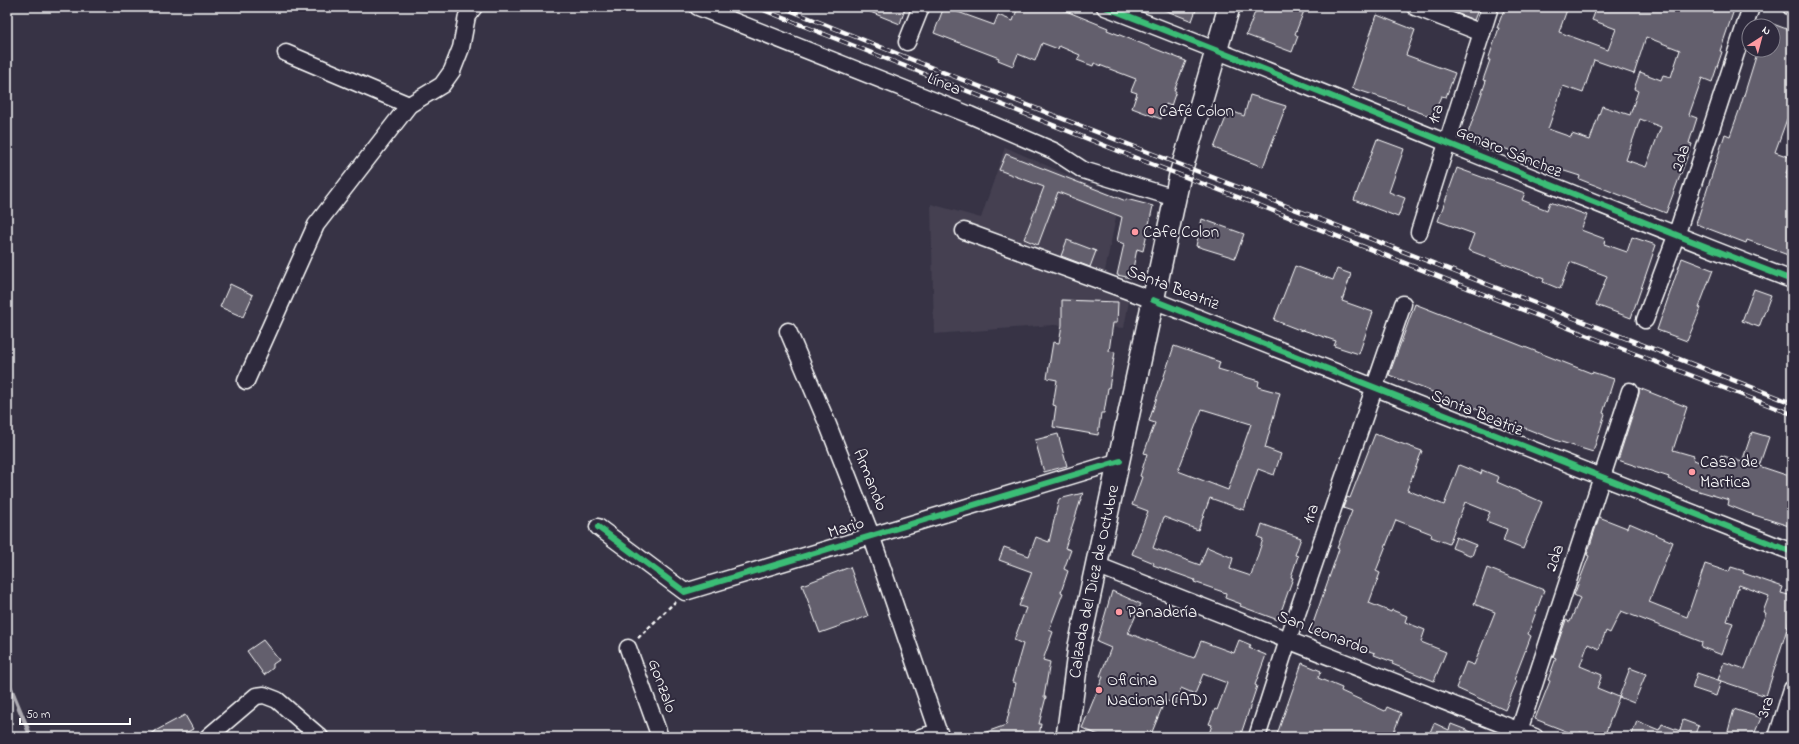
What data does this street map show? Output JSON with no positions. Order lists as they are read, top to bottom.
{
  "streets": {
    "main road": ["Calzada del Diez de Octubre"],
    "street": [
      "Línea",
      "1ra",
      "Genaro Sánchez",
      "2da",
      "Santa Beatriz",
      "Armando",
      "Mario",
      "San Leonardo",
      "Gonzalo",
      "3ra"
    ]
  },
  "crossings": [
    ["Línea", "Calzada del Diez de Octubre"],
    ["1ra", "Genaro Sánchez"],
    ["1ra", "Santa Beatriz"],
    ["1ra", "San Leonardo"],
    ["Genaro Sánchez", "2da"],
    ["Genaro Sánchez", "Calzada del Diez de Octubre"],
    ["2da", "Santa Beatriz"],
    ["2da", "San Leonardo"],
    ["Santa Beatriz", "Calzada del Diez de Octubre"],
    ["Armando", "Mario"],
    ["Mario", "Calzada del Diez de Octubre"],
    ["Calzada del Diez de Octubre", "San Leonardo"]
  ],
  "places": [
    "Café Colon",
    "Cafe Colon",
    "Casa de Martica",
    "Panadería",
    "Oficina Nacional (AD)"
  ],
  "scale_bar": "50 m",
  "north": "top right"
}
